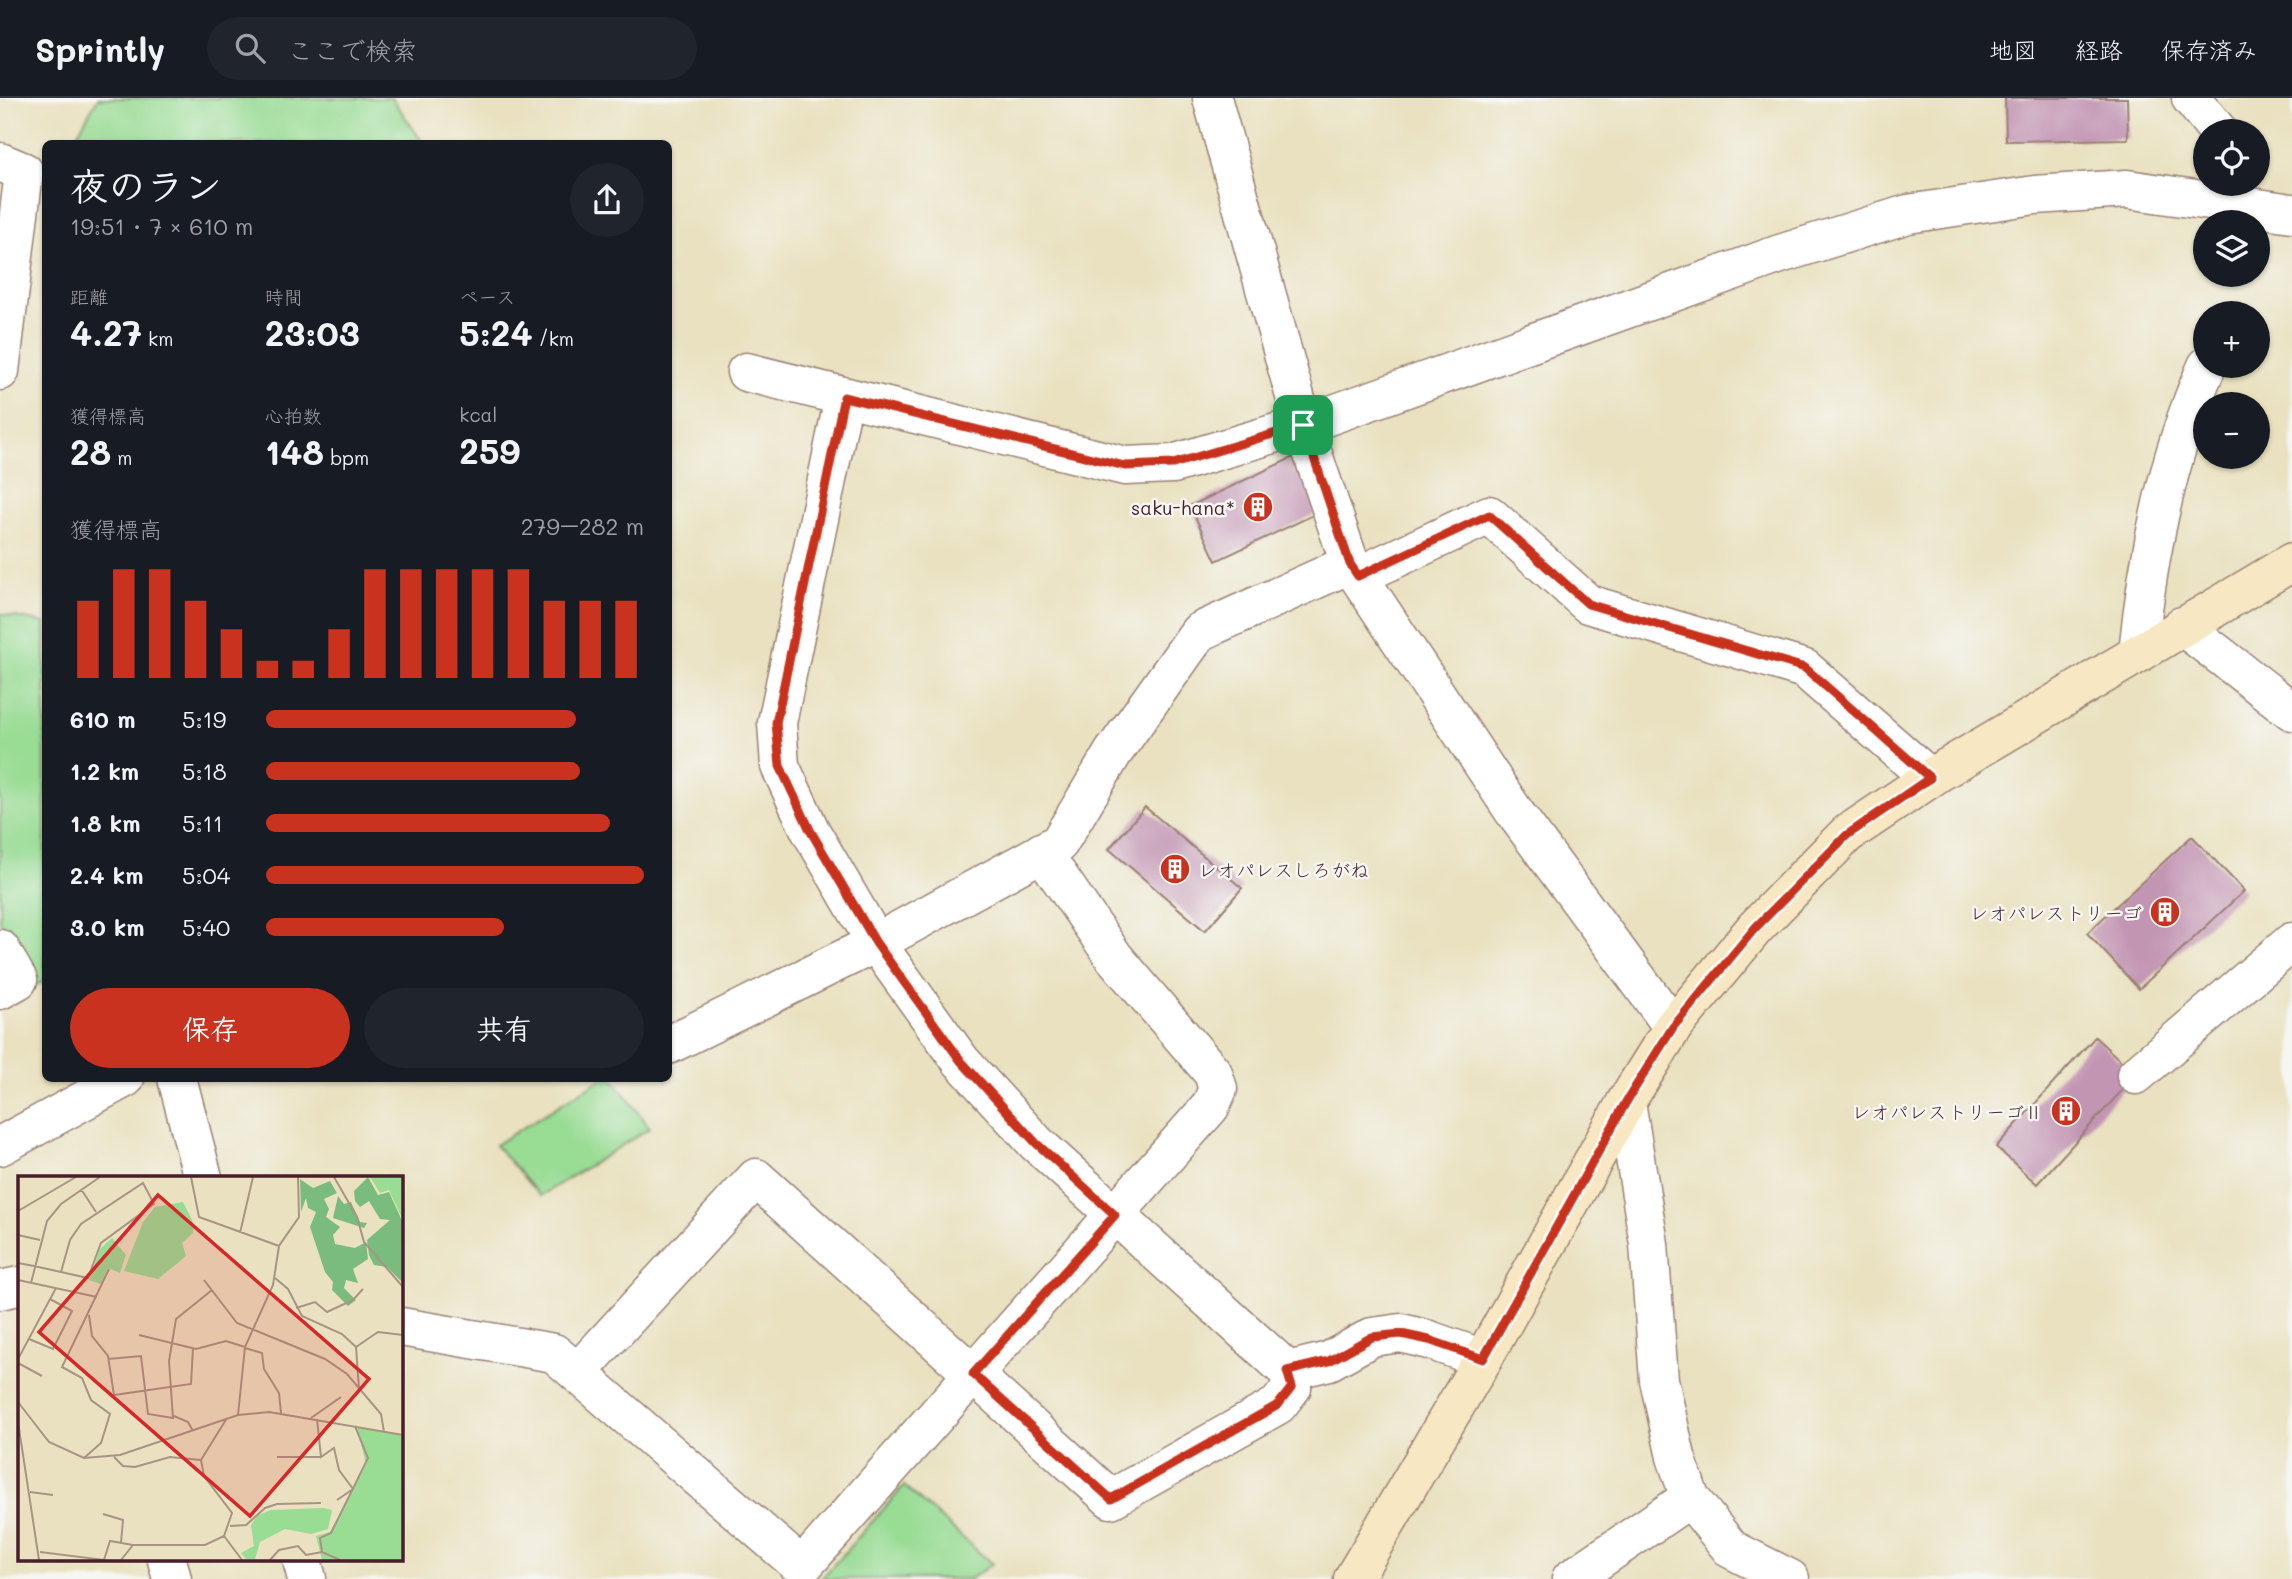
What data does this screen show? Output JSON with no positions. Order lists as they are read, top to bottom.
{
  "places": {
    "building": [
      "saku-hana*",
      "レオパレスしろがね",
      "レオパレストリーゴ",
      "レオパレストリーゴⅡ"
    ]
  },
  "page": {
    "header": "Sprintly",
    "search": "ここで検索",
    "nav": ["地図", "経路", "保存済み"],
    "map_buttons": ["+", "−"],
    "heading": ["夜のラン", "19:51 · 7 × 610 m"],
    "stats": [
      ["距離", "4.27 km"],
      ["時間", "23:03"],
      ["ペース", "5:24 /km"],
      ["獲得標高", "28 m"],
      ["心拍数", "148 bpm"],
      ["kcal", "259"]
    ],
    "chart": ["獲得標高", "279–282 m"],
    "list": [
      {
        "name": "610 m",
        "note": "5:19"
      },
      {
        "name": "1.2 km",
        "note": "5:18"
      },
      {
        "name": "1.8 km",
        "note": "5:11"
      },
      {
        "name": "2.4 km",
        "note": "5:04"
      },
      {
        "name": "3.0 km",
        "note": "5:40"
      }
    ],
    "buttons": ["保存", "共有"]
  }
}
